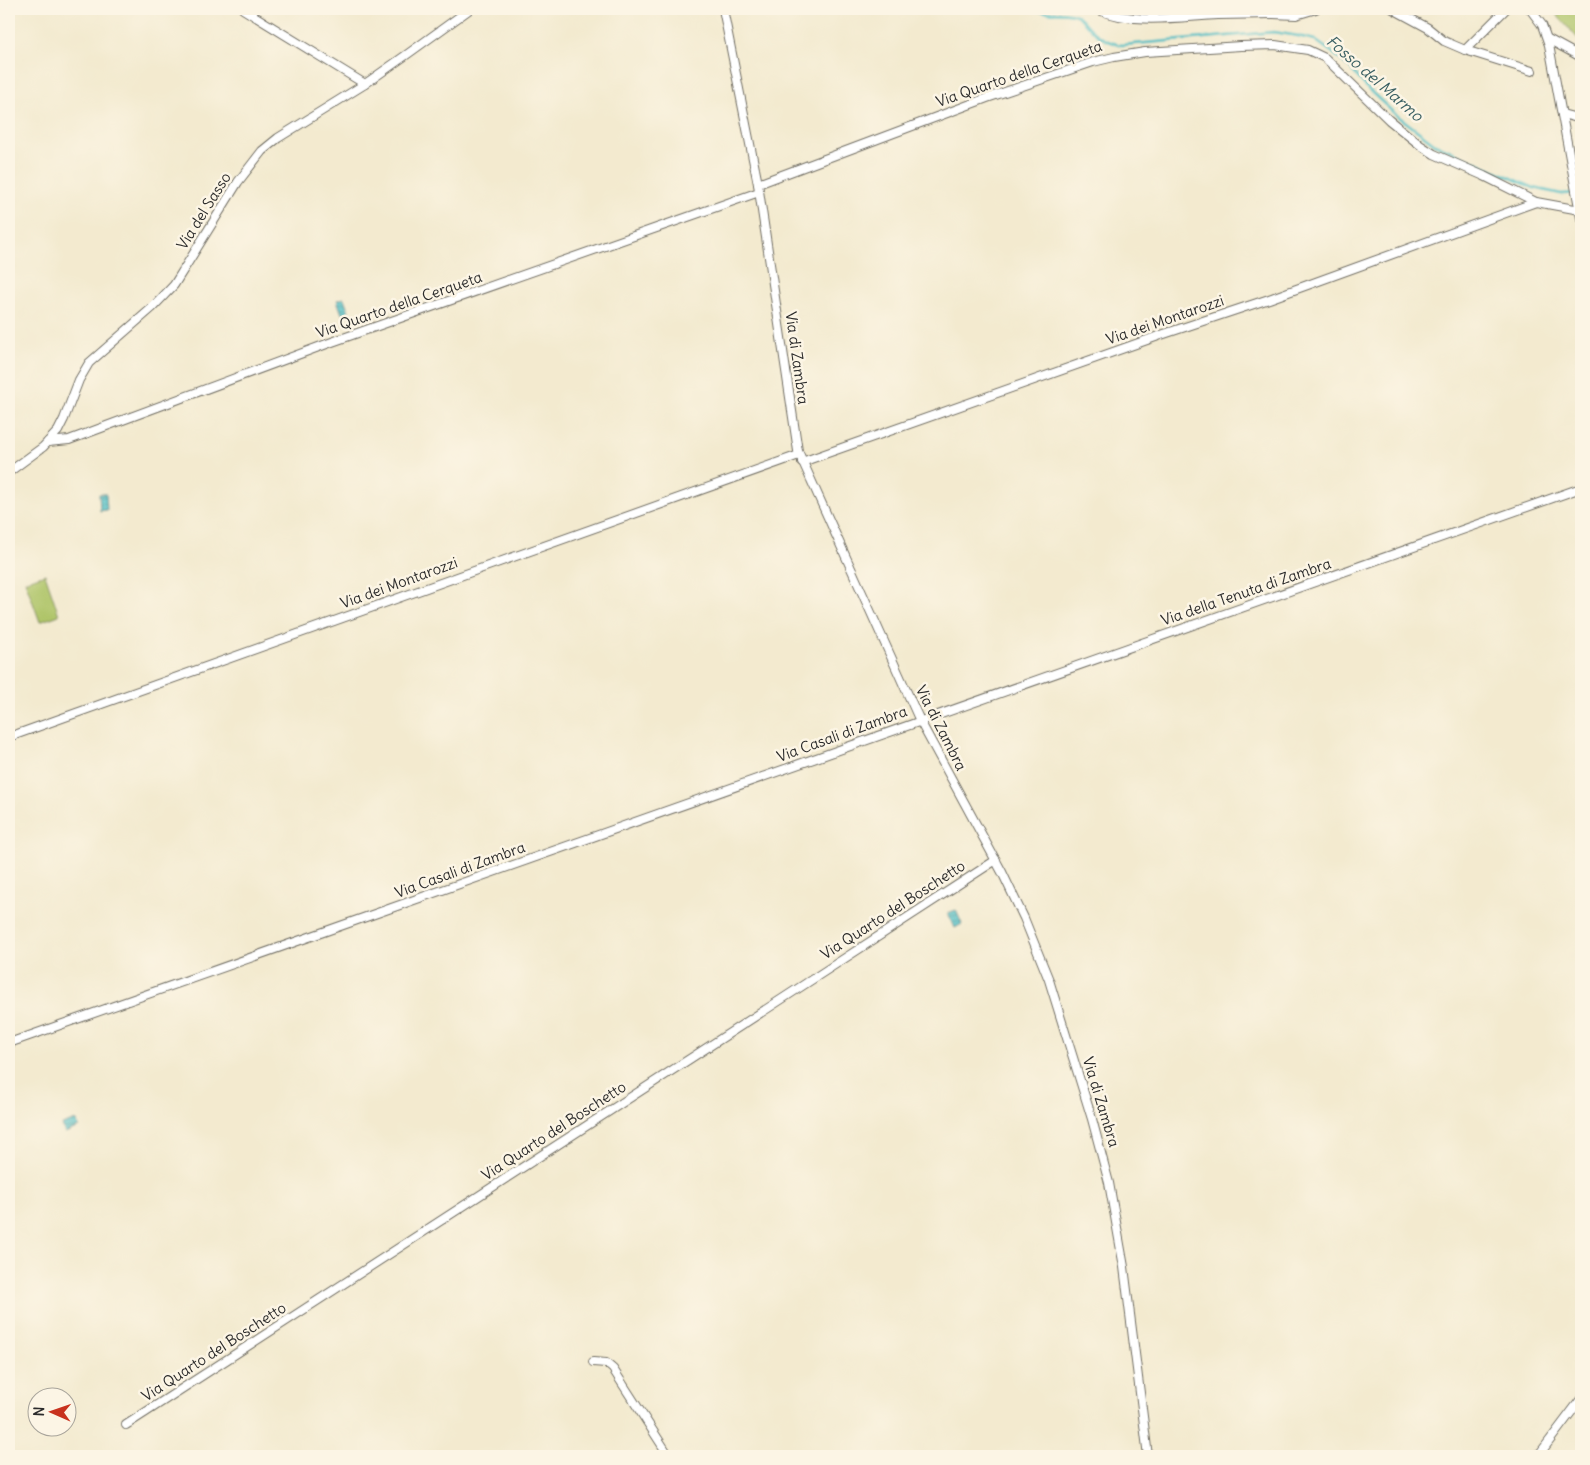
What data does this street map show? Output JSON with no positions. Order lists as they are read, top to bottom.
{
  "streets": {
    "street": [
      "Via Quarto della Cerqueta",
      "Via del Sasso",
      "Via dei Montarozzi",
      "Via di Zambra",
      "Via della Tenuta di Zambra",
      "Via Casali di Zambra",
      "Via Quarto del Boschetto"
    ]
  },
  "crossings": [
    ["Via Quarto della Cerqueta", "Via del Sasso"],
    ["Via Quarto della Cerqueta", "Via dei Montarozzi"],
    ["Via Quarto della Cerqueta", "Via di Zambra"],
    ["Via dei Montarozzi", "Via di Zambra"],
    ["Via di Zambra", "Via della Tenuta di Zambra"],
    ["Via di Zambra", "Via Casali di Zambra"],
    ["Via di Zambra", "Via Quarto del Boschetto"],
    ["Via della Tenuta di Zambra", "Via Casali di Zambra"]
  ],
  "water": ["Fosso del Marmo"],
  "north": "left"
}
